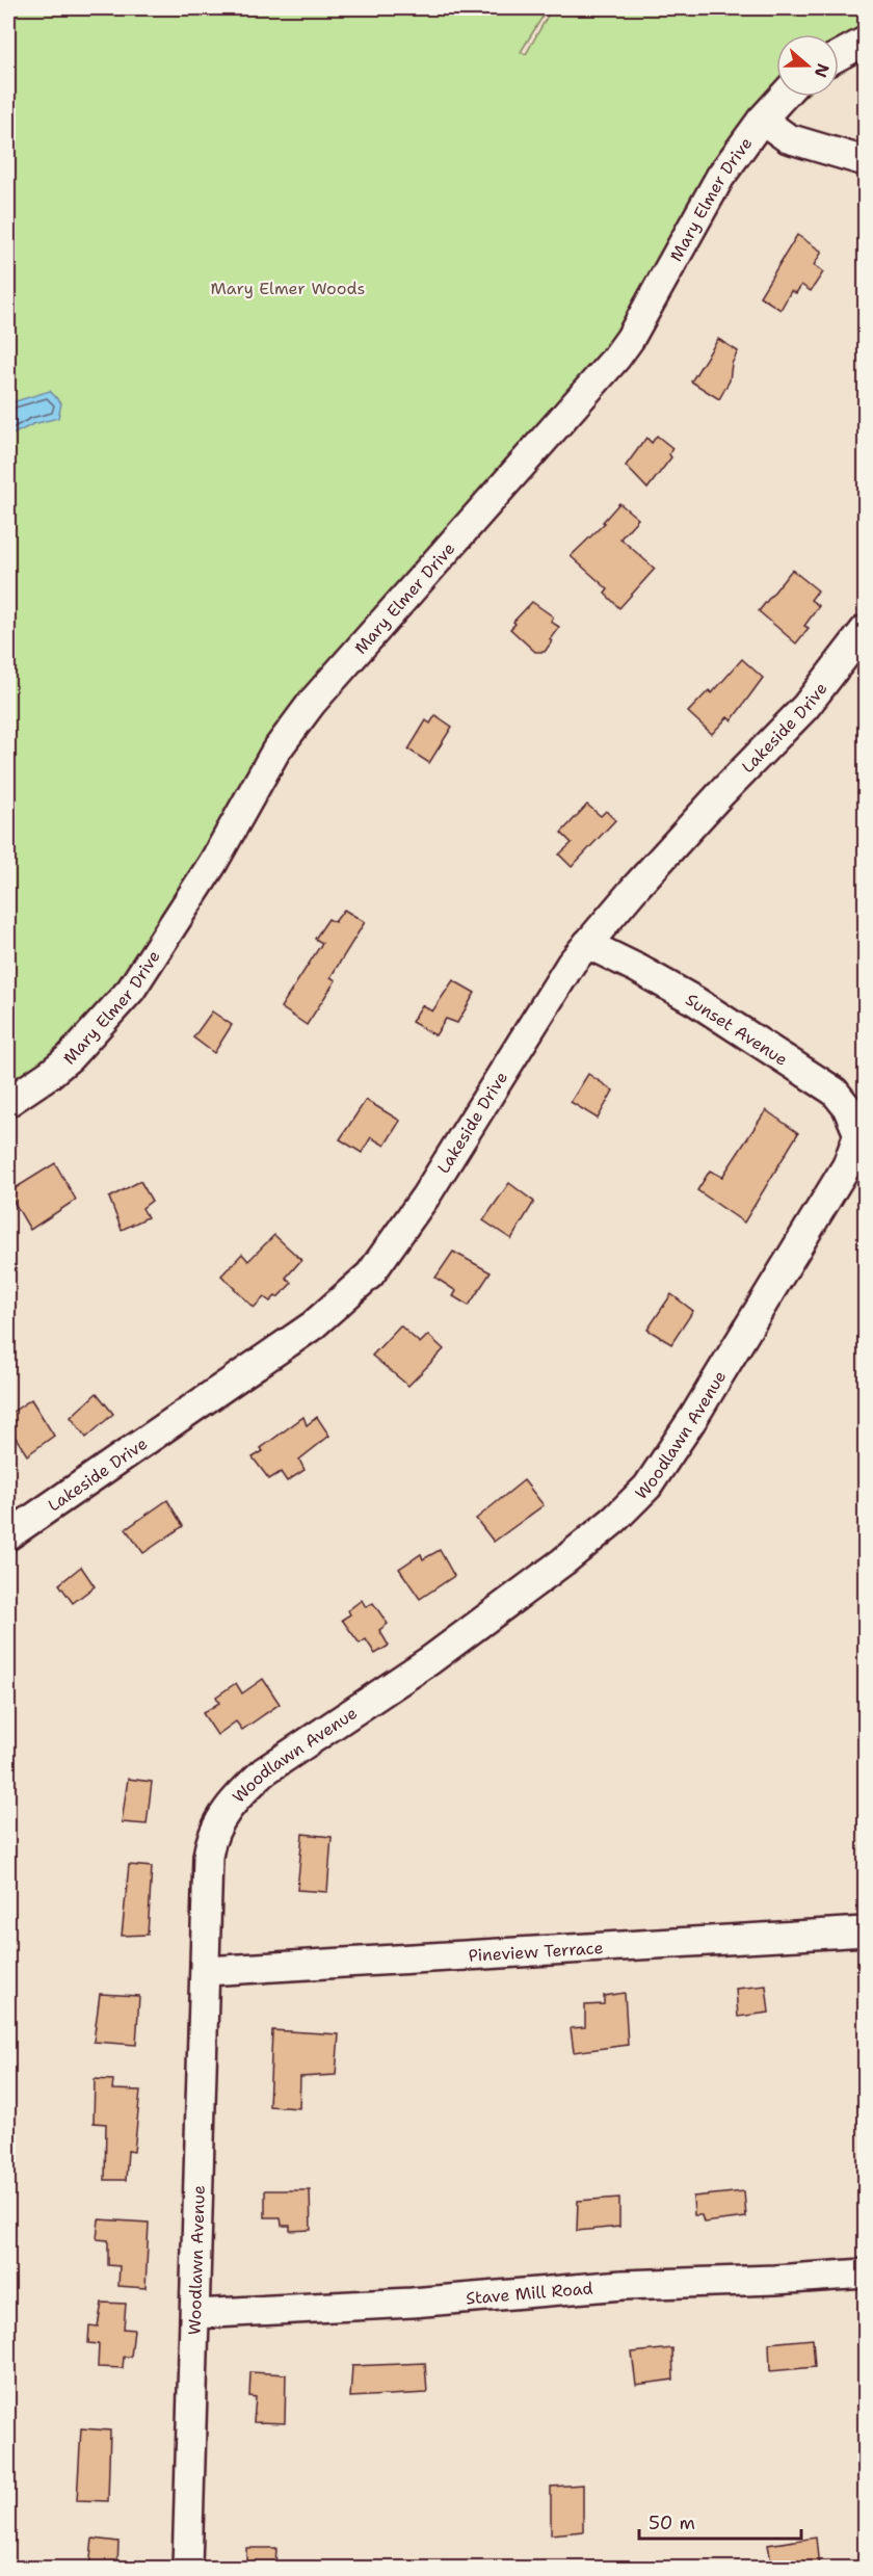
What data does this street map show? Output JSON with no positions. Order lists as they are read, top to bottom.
{
  "streets": {
    "street": [
      "Mary Elmer Drive",
      "Lakeside Drive",
      "Sunset Avenue",
      "Woodlawn Avenue",
      "Pineview Terrace",
      "Stave Mill Road"
    ]
  },
  "crossings": [
    ["Lakeside Drive", "Sunset Avenue"],
    ["Sunset Avenue", "Woodlawn Avenue"],
    ["Woodlawn Avenue", "Pineview Terrace"],
    ["Woodlawn Avenue", "Stave Mill Road"]
  ],
  "parks": ["Mary Elmer Woods"],
  "scale_bar": "50 m",
  "north": "right"
}
